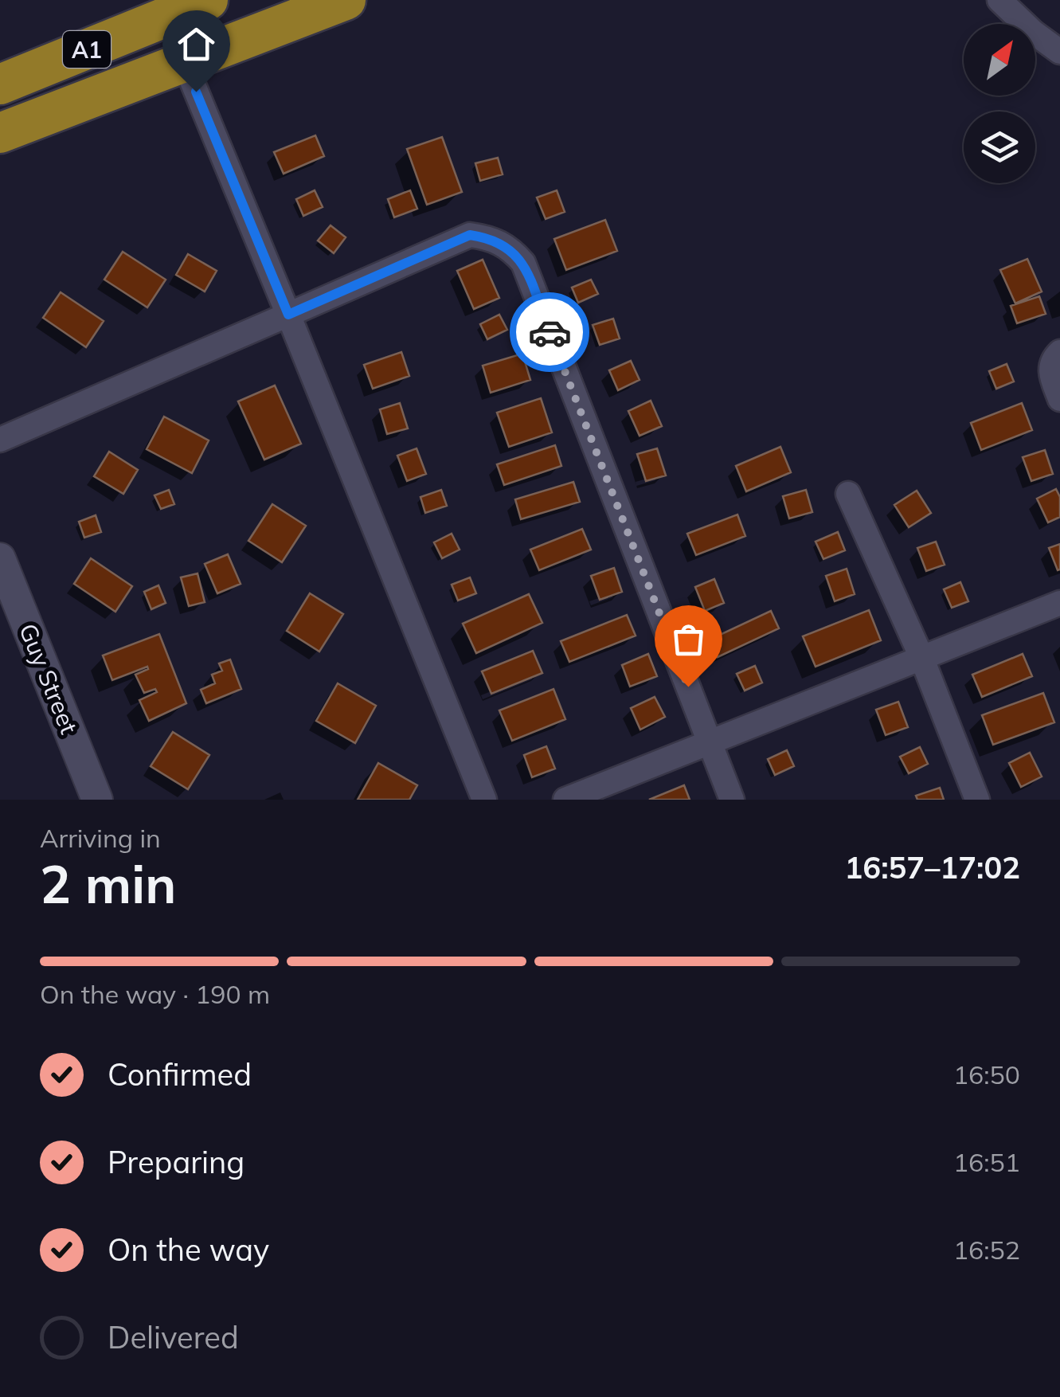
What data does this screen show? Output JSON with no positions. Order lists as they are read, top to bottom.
{
  "streets": {
    "highway": ["A1"],
    "street": ["Guy Street"]
  },
  "north": "top right",
  "page": {
    "heading": ["2 min", "Arriving in", "16:57–17:02"],
    "bar": "On the way · 190 m",
    "list": [
      ["Confirmed", "16:50"],
      ["Preparing", "16:51"],
      ["On the way", "16:52"],
      "Delivered"
    ]
  }
}
